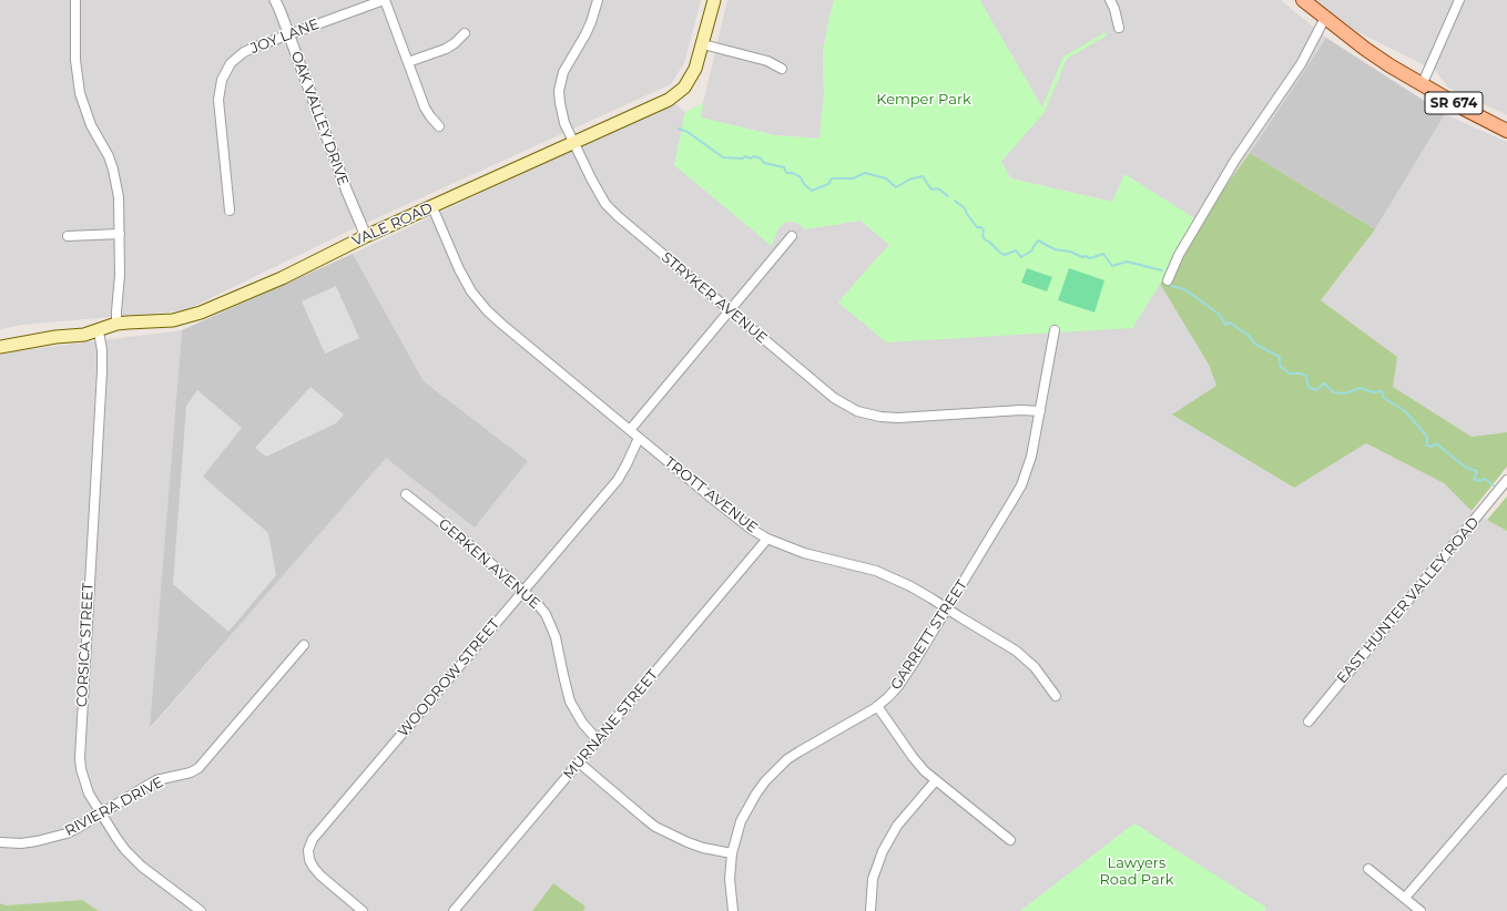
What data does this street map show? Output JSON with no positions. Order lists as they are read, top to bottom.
{
  "streets": {
    "main road": ["SR 674", "VALE ROAD"],
    "street": [
      "JOY LANE",
      "OAK VALLEY DRIVE",
      "STRYKER AVENUE",
      "TROTT AVENUE",
      "GERKEN AVENUE",
      "EAST HUNTER VALLEY ROAD",
      "GARRETT STREET",
      "CORSICA STREET",
      "WOODROW STREET",
      "MURNANE STREET",
      "RIVIERA DRIVE"
    ]
  },
  "crossings": [
    ["JOY LANE", "OAK VALLEY DRIVE"],
    ["OAK VALLEY DRIVE", "VALE ROAD"],
    ["VALE ROAD", "STRYKER AVENUE"],
    ["VALE ROAD", "TROTT AVENUE"],
    ["VALE ROAD", "CORSICA STREET"],
    ["STRYKER AVENUE", "GARRETT STREET"],
    ["TROTT AVENUE", "GARRETT STREET"],
    ["TROTT AVENUE", "WOODROW STREET"],
    ["TROTT AVENUE", "MURNANE STREET"],
    ["GERKEN AVENUE", "WOODROW STREET"],
    ["GERKEN AVENUE", "MURNANE STREET"],
    ["CORSICA STREET", "RIVIERA DRIVE"]
  ],
  "parks": ["Kemper Park", "Lawyers Road Park"]
}
